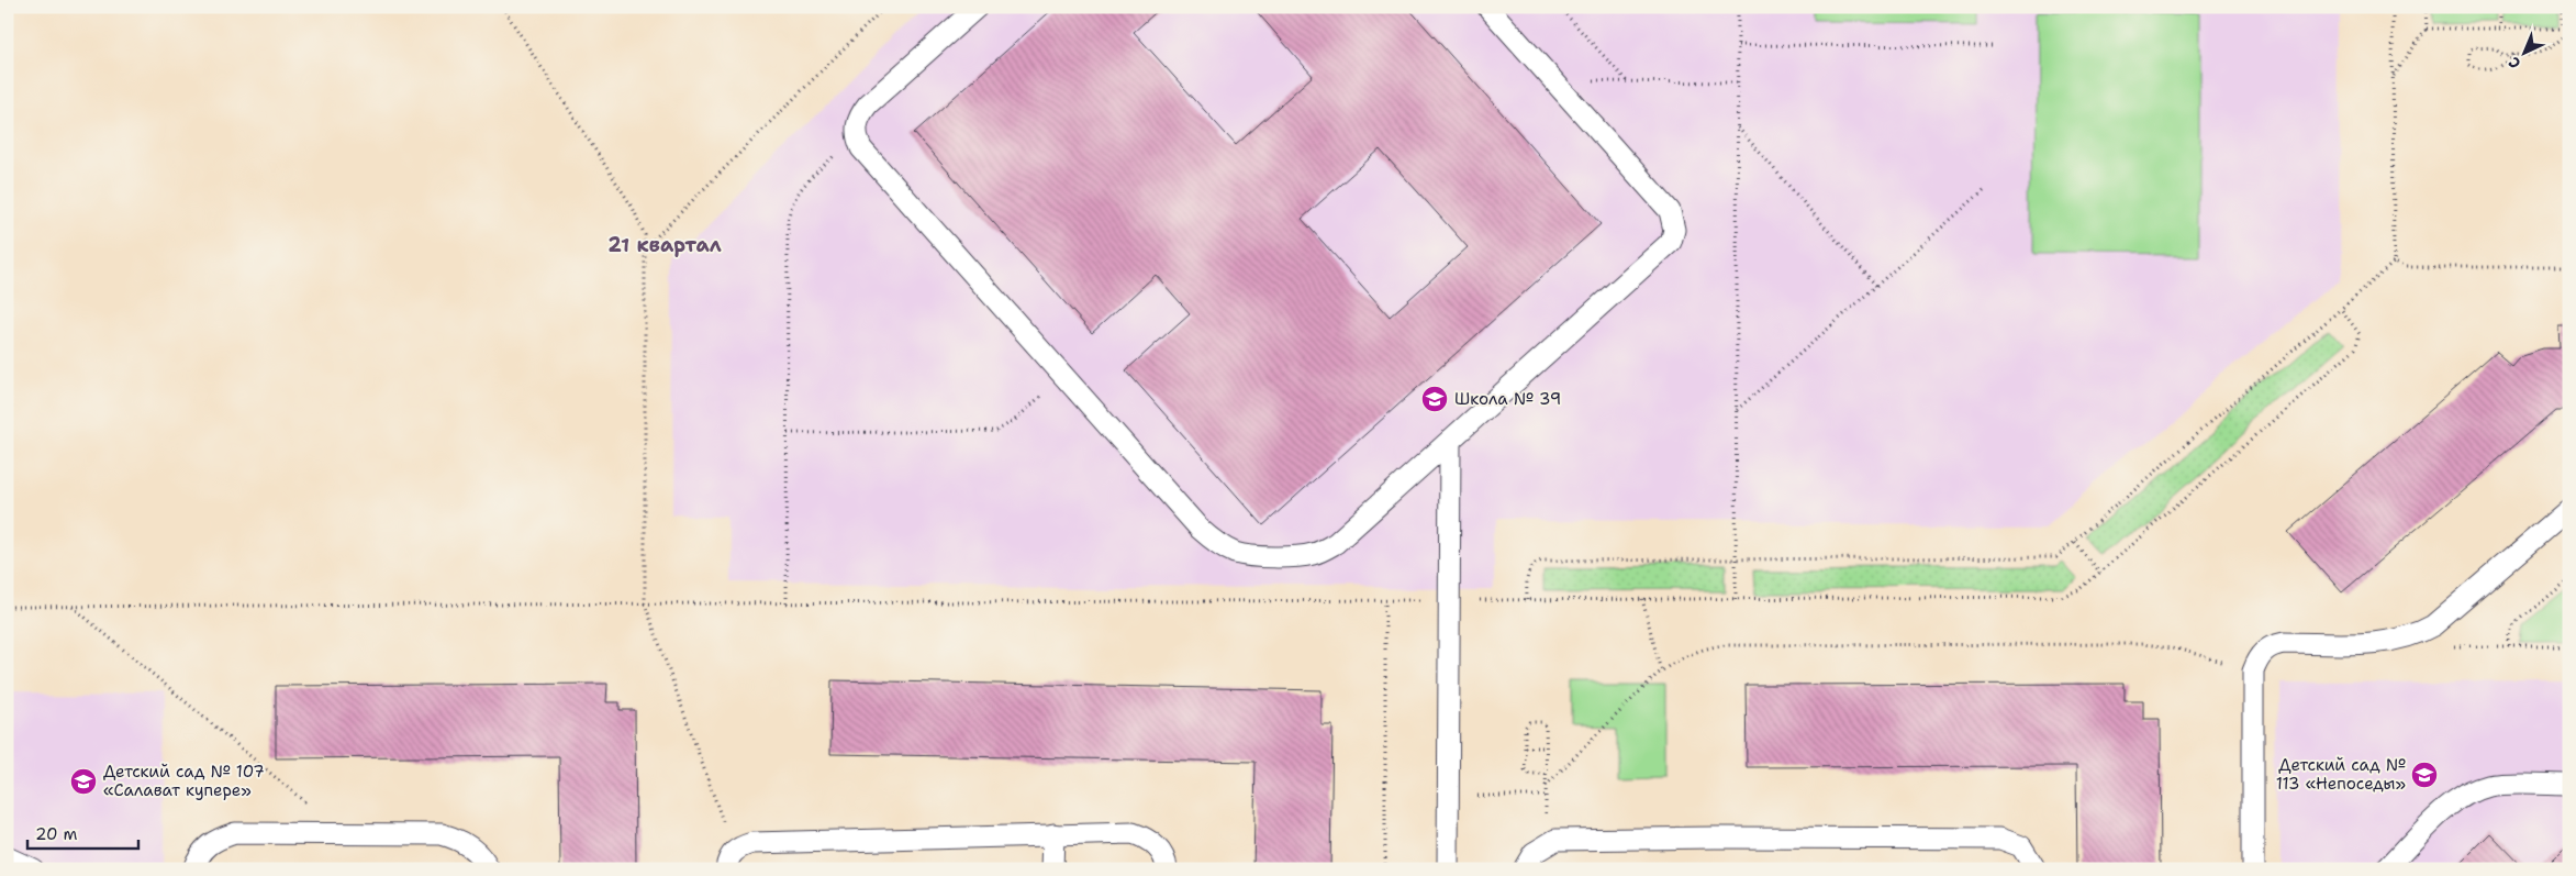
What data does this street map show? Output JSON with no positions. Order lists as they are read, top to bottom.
{
  "districts": ["21 квартал"],
  "places": {
    "school or university": ["Школа № 39", "Детский сад № 113 «Непоседы»", "Детский сад № 107 «Салават купере»"]
  },
  "scale_bar": "20 m",
  "north": "bottom left"
}
